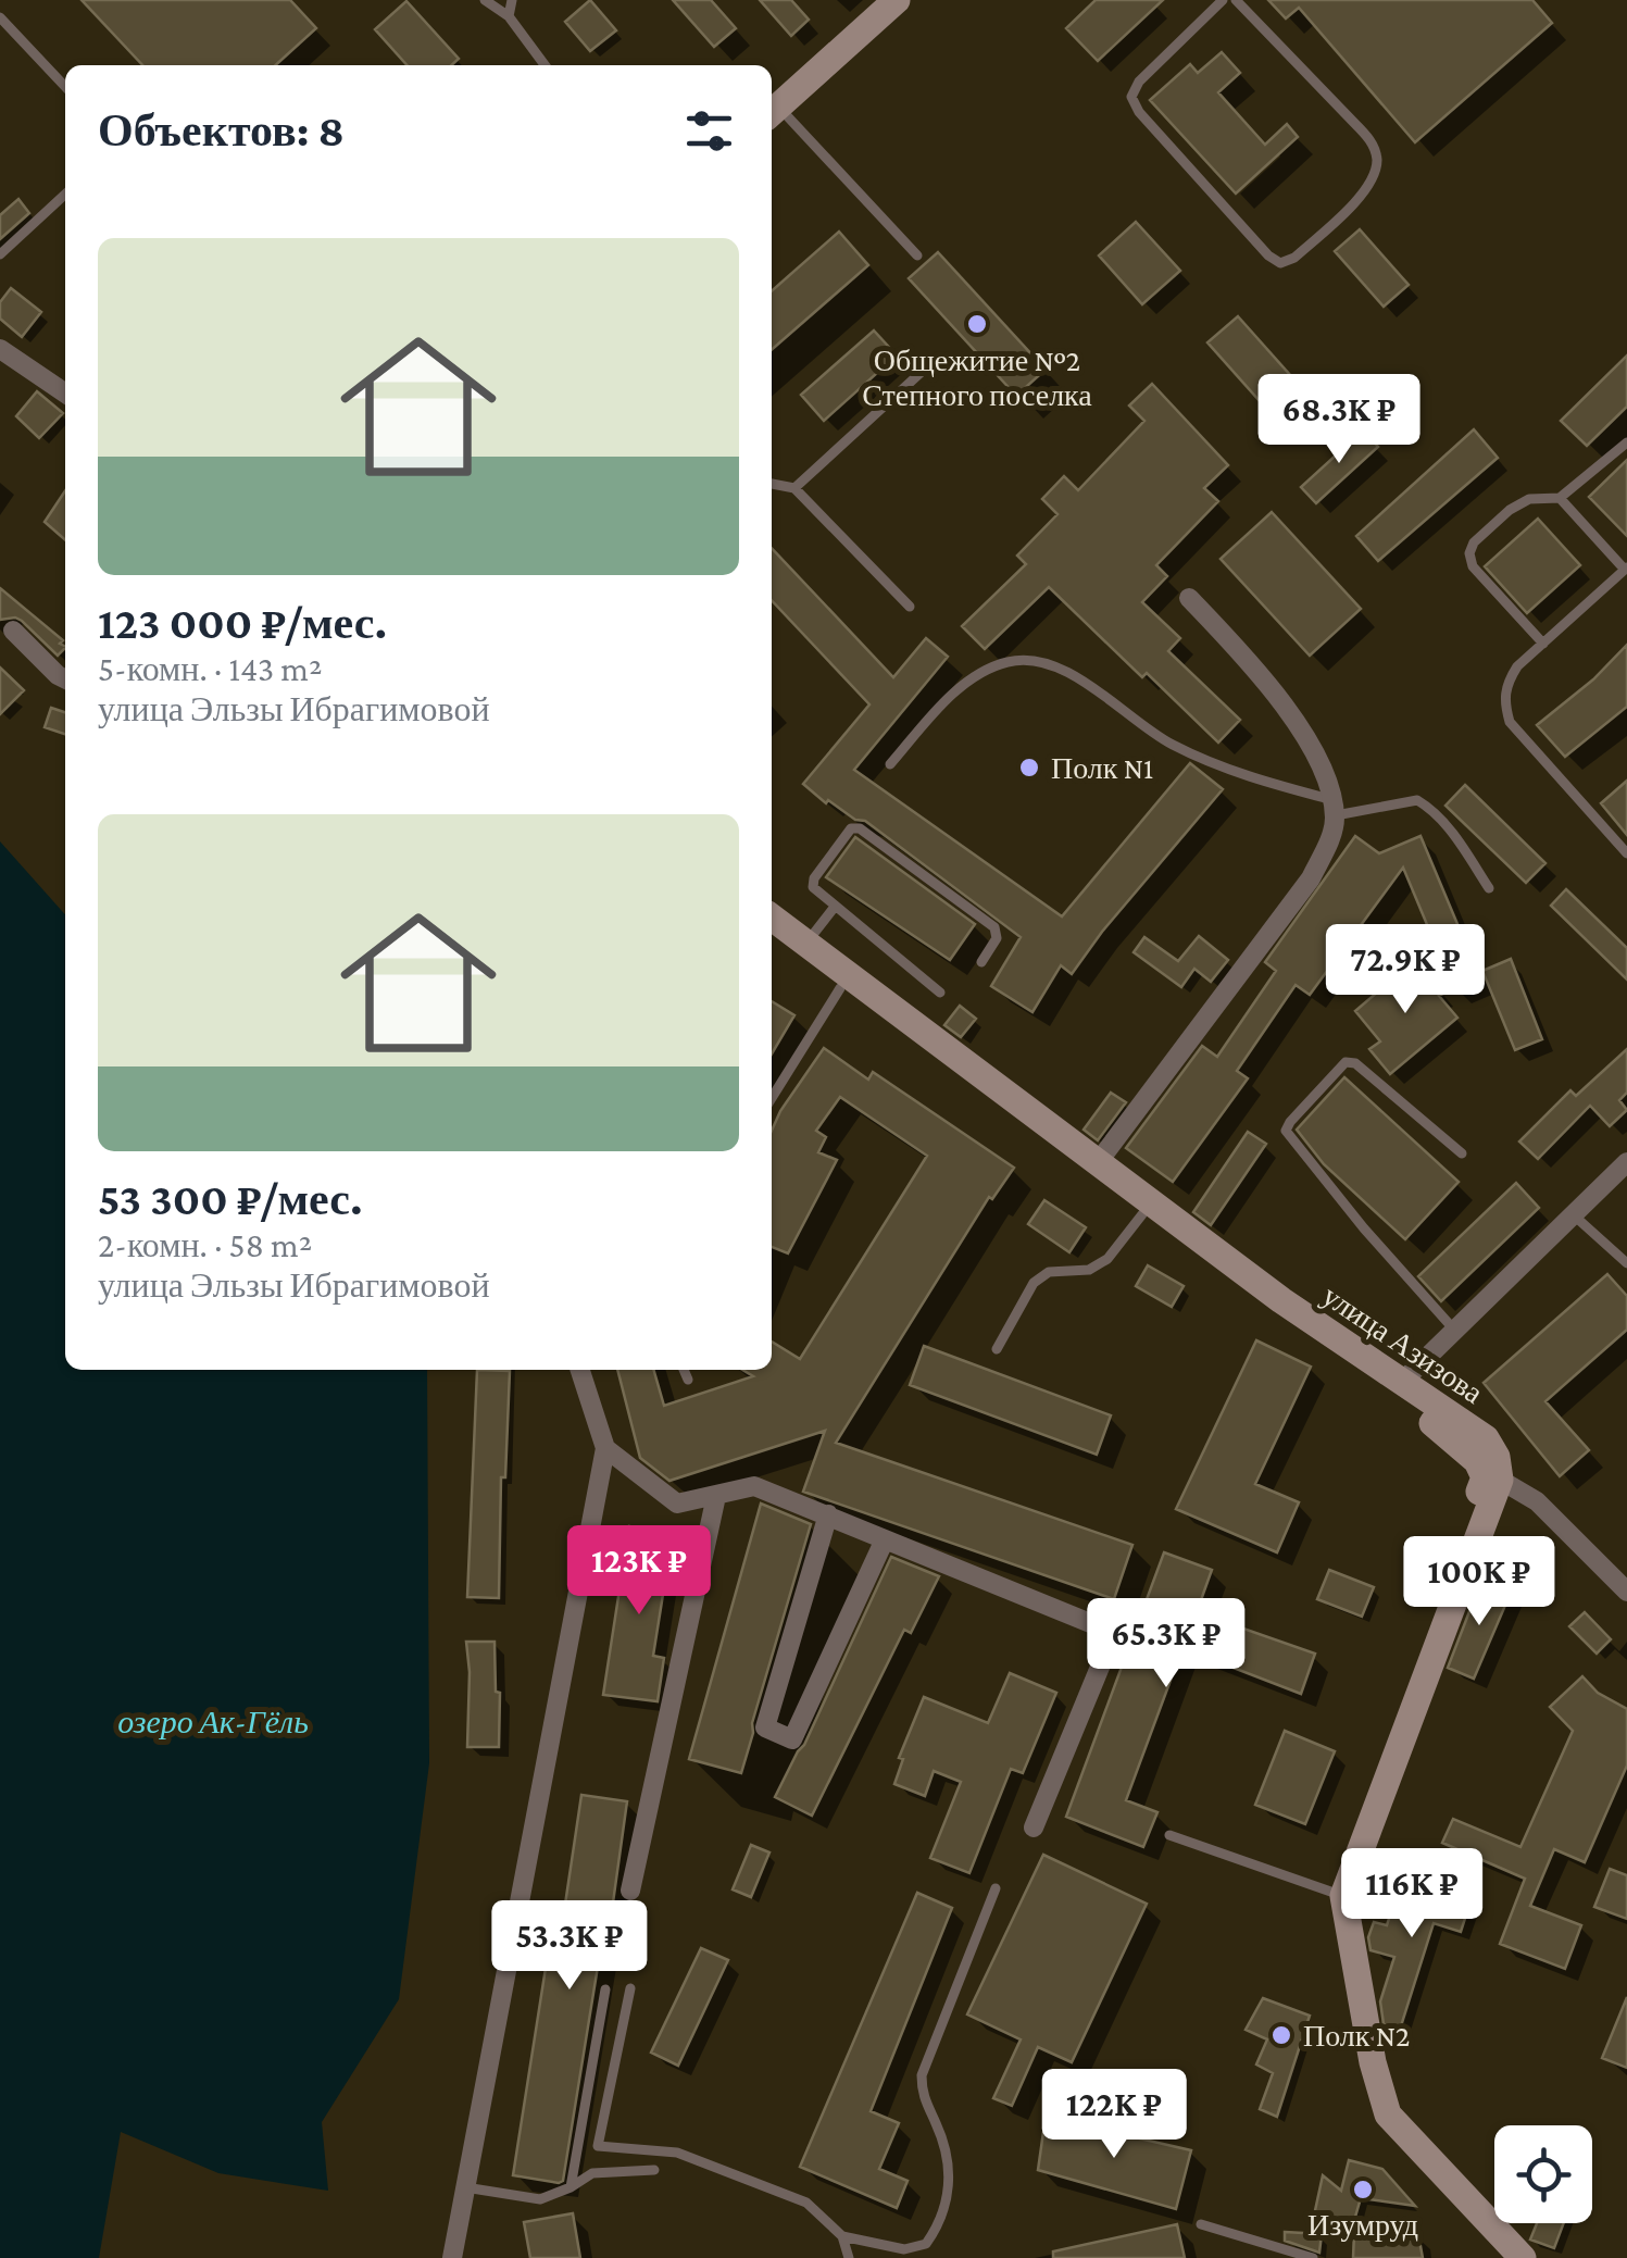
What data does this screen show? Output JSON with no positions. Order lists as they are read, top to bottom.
{
  "streets": {
    "main road": ["улица Азизова"]
  },
  "water": ["озеро Ак-Гёль"],
  "places": [
    "Общежитие №2 Степного поселка",
    "Полк N1",
    "Полк N2",
    "Изумруд"
  ],
  "page": {
    "heading": "Объектов: 8",
    "list": [
      {
        "name": "123 000 ₽/мес.",
        "note": "5-комн. · 143 m² · улица Эльзы Ибрагимовой"
      },
      {
        "name": "53 300 ₽/мес.",
        "note": "2-комн. · 58 m² · улица Эльзы Ибрагимовой"
      }
    ],
    "price": [
      "68.3K ₽",
      "72.9K ₽",
      "123K ₽",
      "100K ₽",
      "65.3K ₽",
      "116K ₽",
      "53.3K ₽",
      "122K ₽"
    ]
  }
}
